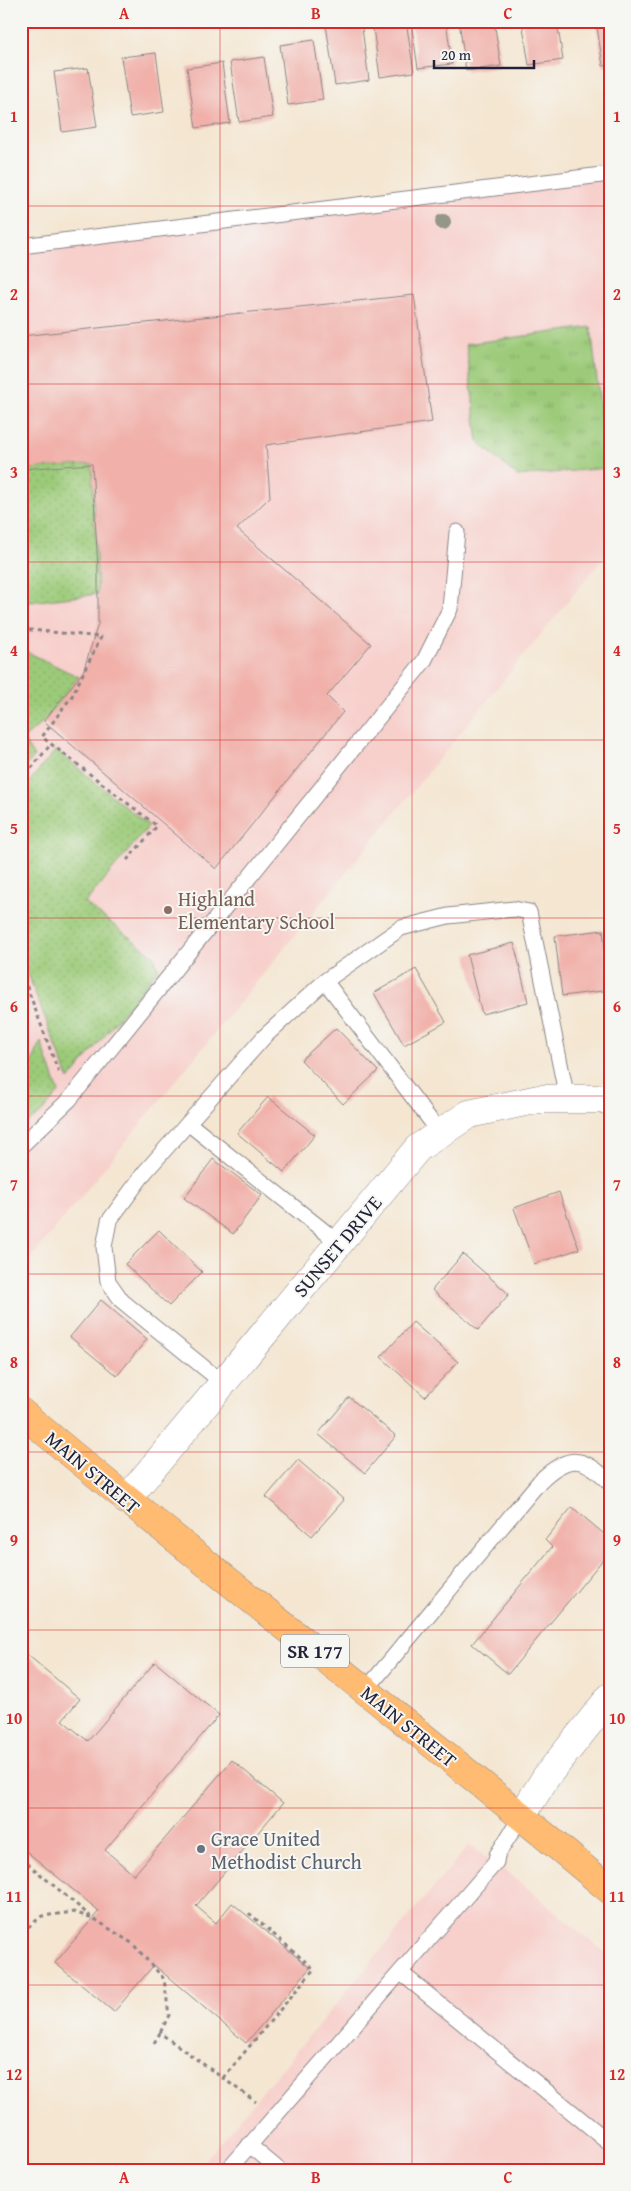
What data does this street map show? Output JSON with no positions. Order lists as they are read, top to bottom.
{
  "streets": {
    "main road": ["MAIN STREET", "SR 177"],
    "street": ["SUNSET DRIVE"]
  },
  "crossings": [
    ["SUNSET DRIVE", "MAIN STREET"]
  ],
  "places": ["Highland Elementary School", "Grace United Methodist Church"],
  "scale_bar": "20 m",
  "grid": {
    "columns": ["A", "B", "C"],
    "rows": [
      "1",
      "2",
      "3",
      "4",
      "5",
      "6",
      "7",
      "8",
      "9",
      "10",
      "11",
      "12"
    ]
  }
}
